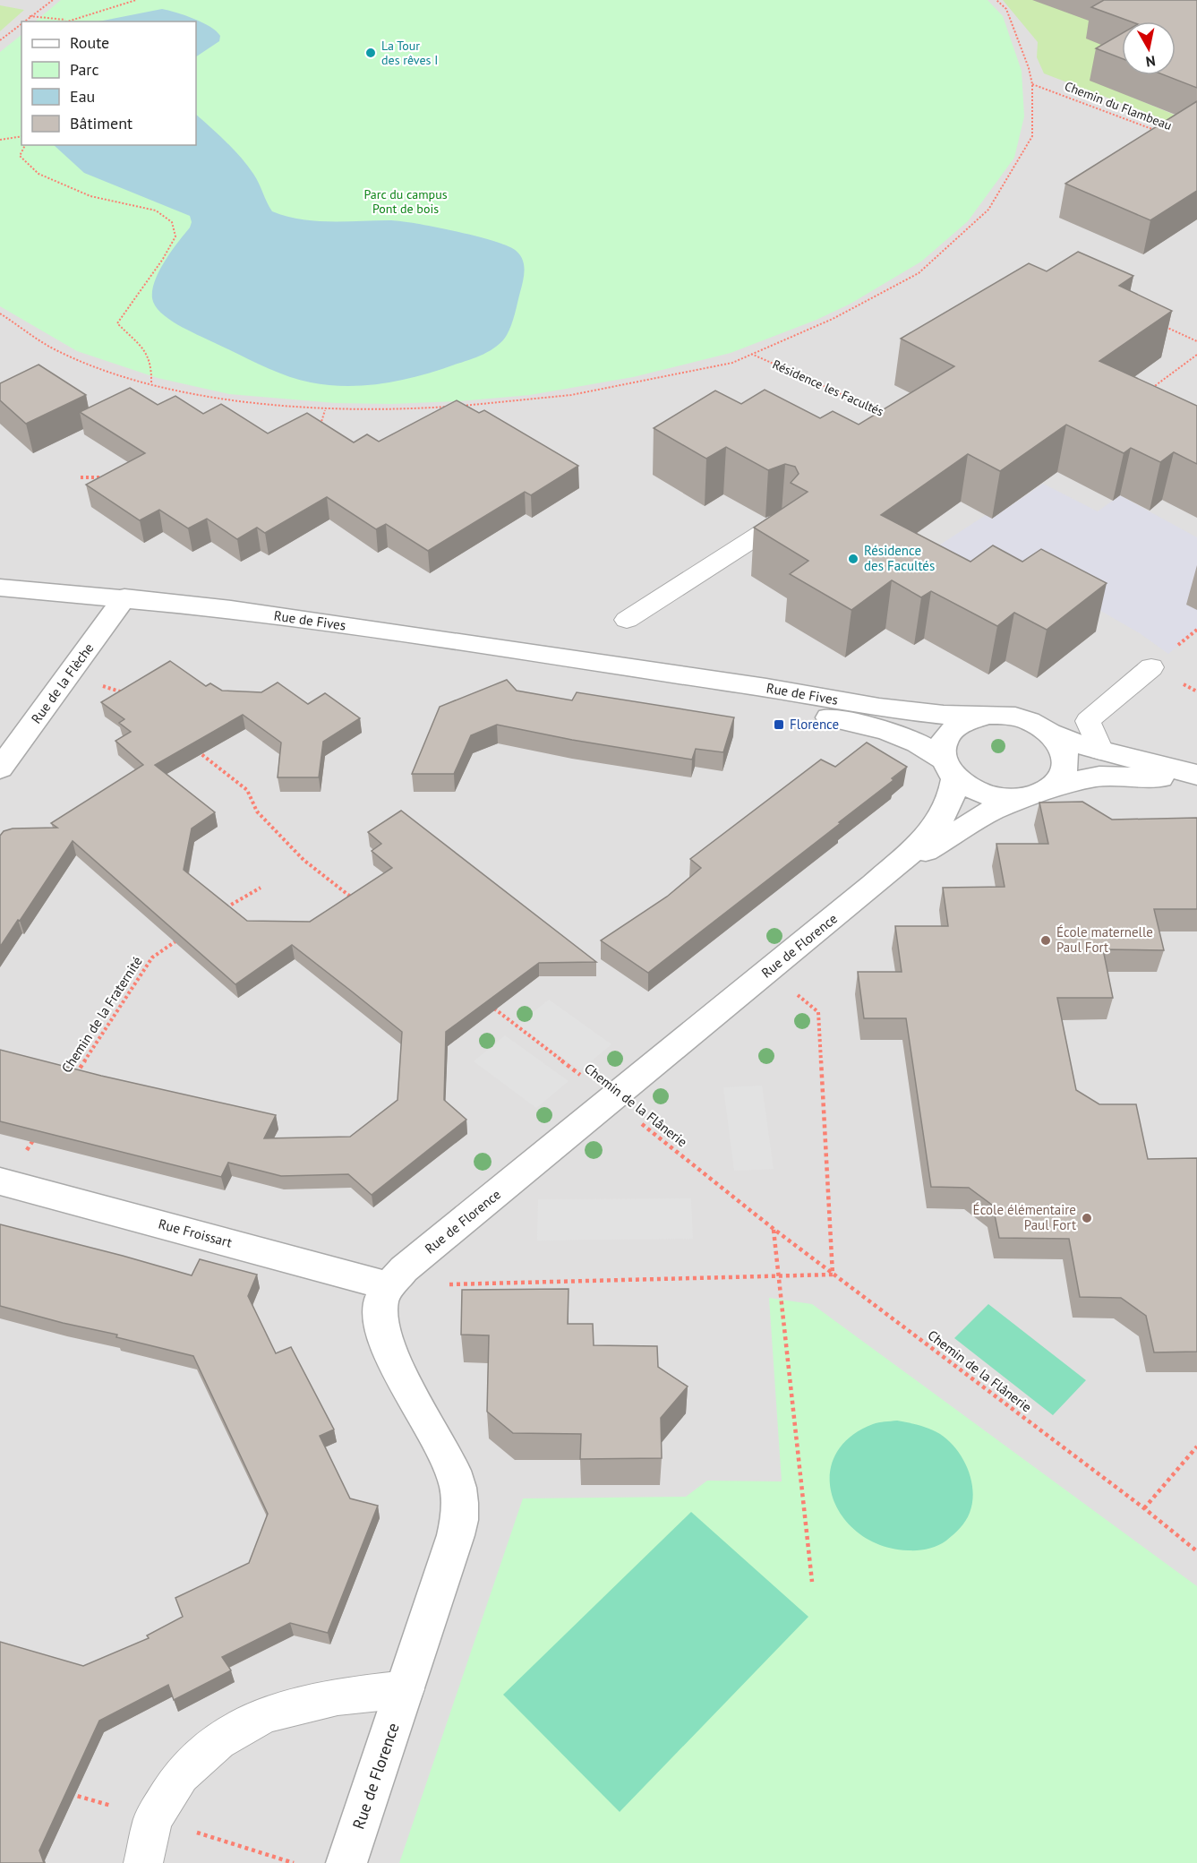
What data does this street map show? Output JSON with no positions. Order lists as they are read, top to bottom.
{
  "streets": {
    "street": [
      "Rue de Fives",
      "Rue de la Flèche",
      "Rue de Florence",
      "Rue Froissart"
    ],
    "path": [
      "Chemin du Flambeau",
      "Résidence les Facultés",
      "Chemin de la Fraternité",
      "Chemin de la Flânerie"
    ]
  },
  "crossings": [
    ["Rue de Fives", "Rue de la Flèche"],
    ["Rue de Fives", "Rue de Florence"],
    ["Rue de Florence", "Chemin de la Flânerie"],
    ["Rue de Florence", "Rue Froissart"]
  ],
  "parks": ["Parc du campus Pont de bois"],
  "places": {
    "other": [
      "La Tour des rêves I",
      "Résidence des Facultés",
      "École maternelle Paul Fort",
      "École élémentaire Paul Fort"
    ],
    "transit": ["Florence"]
  },
  "legend": [
    "Route",
    "Parc",
    "Eau",
    "Bâtiment"
  ],
  "north": "bottom"
}
